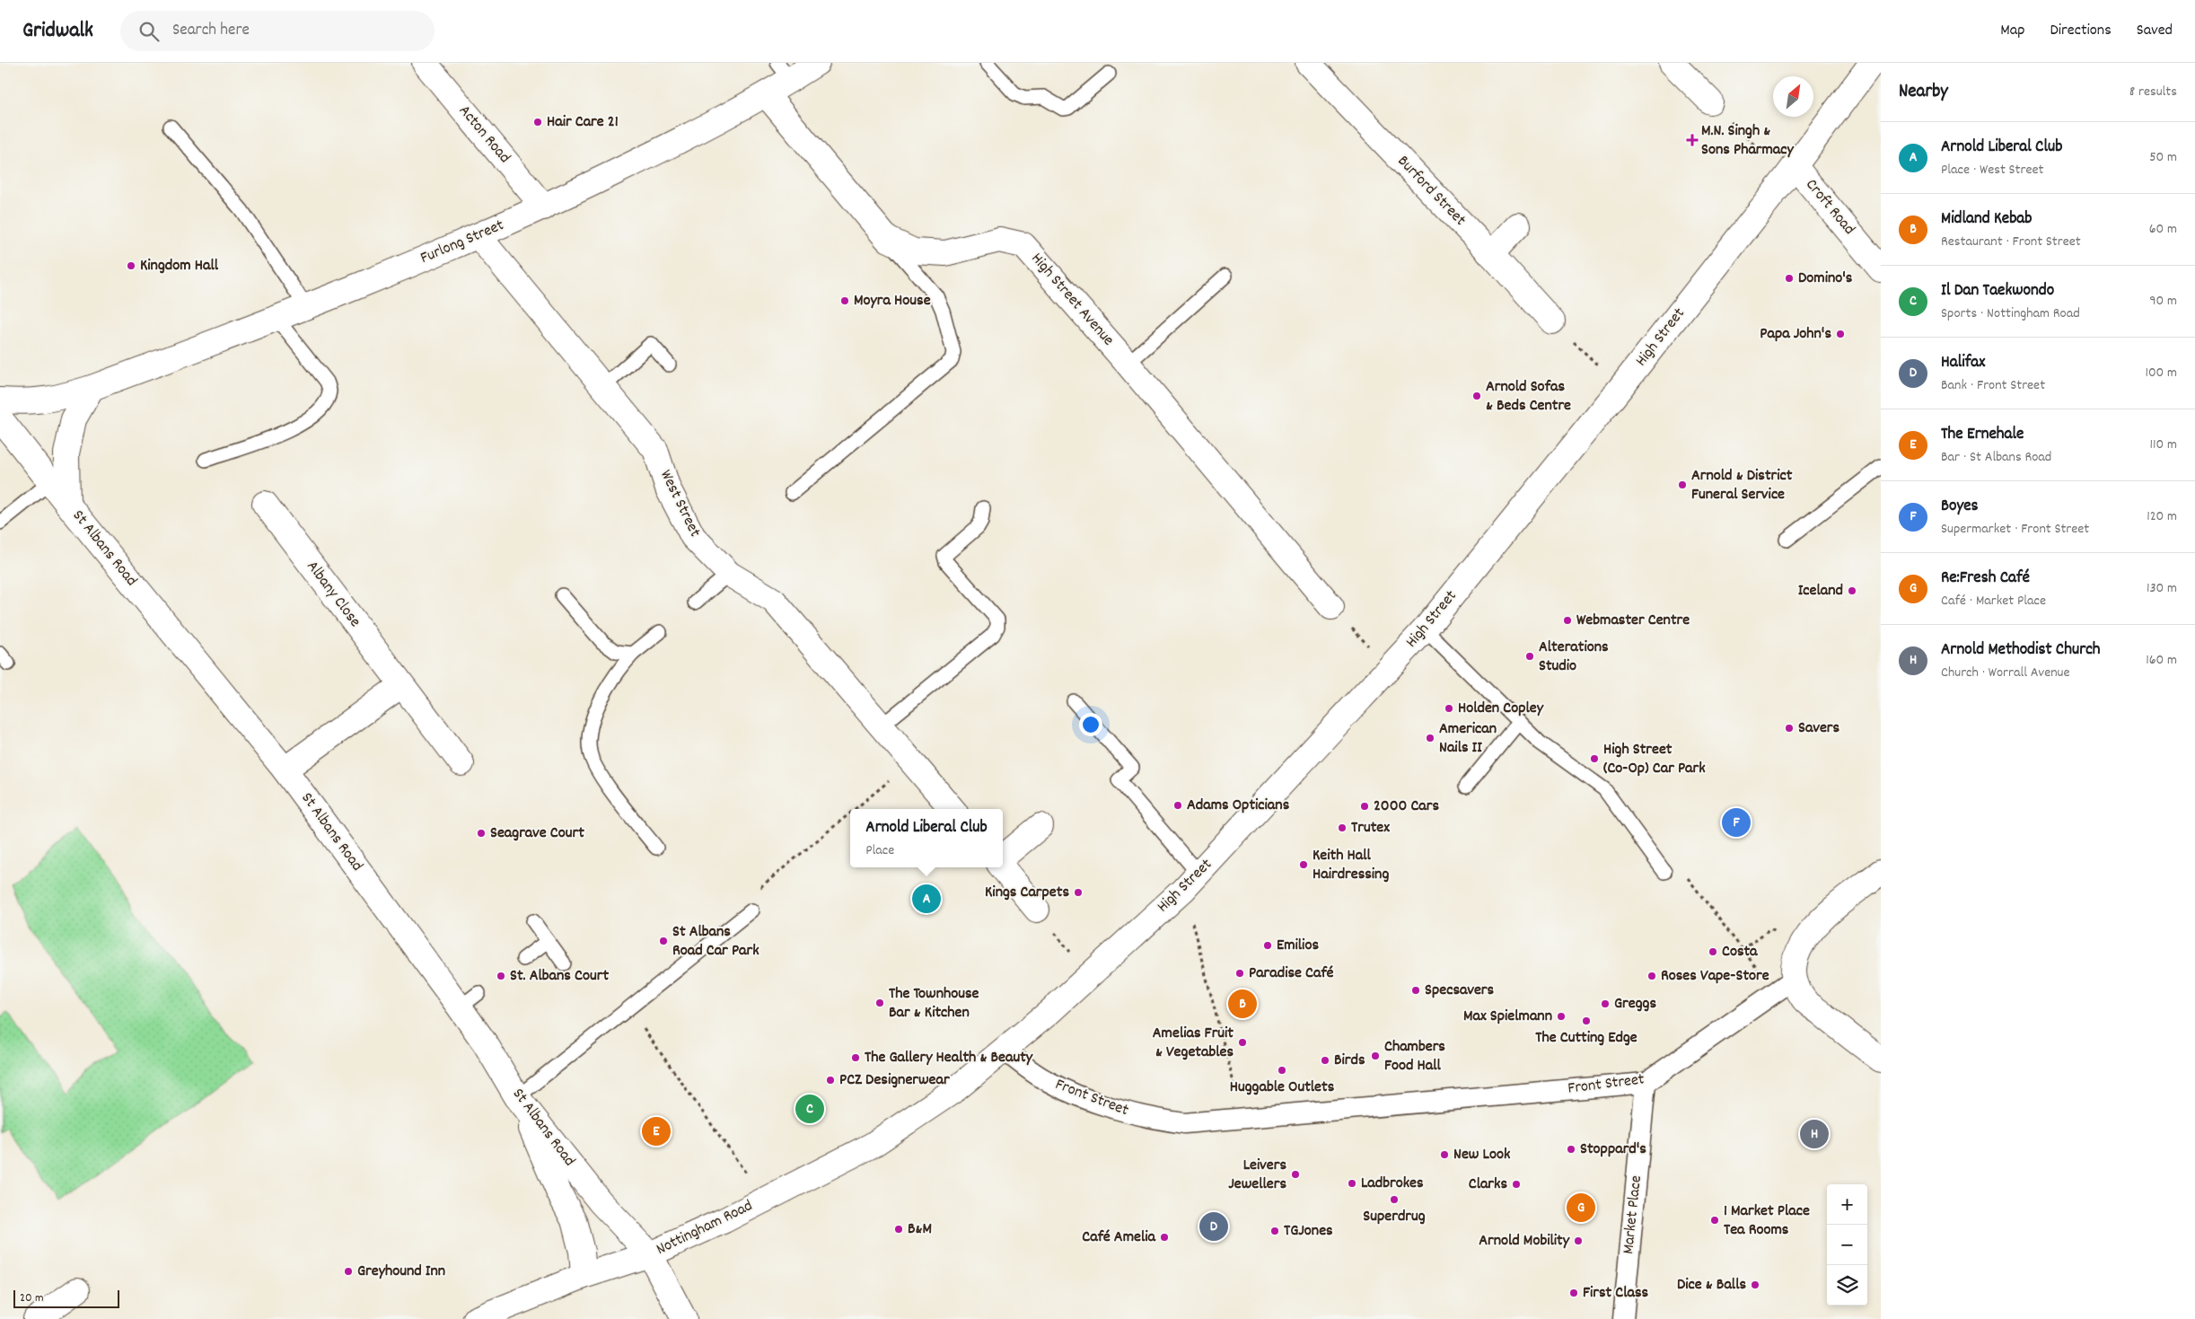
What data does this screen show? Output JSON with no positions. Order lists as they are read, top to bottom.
{
  "streets": {
    "street": [
      "Acton Road",
      "Burford Street",
      "Croft Road",
      "Furlong Street",
      "High Street Avenue",
      "High Street",
      "West Street",
      "St Albans Road",
      "Albany Close",
      "Front Street",
      "Market Place",
      "Nottingham Road"
    ]
  },
  "crossings": [
    ["Acton Road", "Furlong Street"],
    ["Croft Road", "High Street"],
    ["Furlong Street", "High Street Avenue"],
    ["Furlong Street", "West Street"],
    ["High Street", "Front Street"],
    ["High Street", "Nottingham Road"],
    ["St Albans Road", "Nottingham Road"],
    ["Front Street", "Market Place"]
  ],
  "places": {
    "other": [
      "Hair Care 21",
      "Kingdom Hall",
      "Domino's",
      "Moyra House",
      "Papa John's",
      "Arnold Sofas & Beds Centre",
      "Arnold & District Funeral Service",
      "Iceland",
      "Webmaster Centre",
      "Alterations Studio",
      "Holden Copley",
      "Savers",
      "American Nails II",
      "High Street (Co-Op) Car Park",
      "Adams Opticians",
      "2000 Cars",
      "Trutex",
      "Seagrave Court",
      "Keith Hall Hairdressing",
      "Kings Carpets",
      "St Albans Road Car Park",
      "Emilios",
      "Costa",
      "Paradise Café",
      "St. Albans Court",
      "Roses Vape-Store",
      "Specsavers",
      "The Townhouse Bar & Kitchen",
      "Greggs",
      "Max Spielmann",
      "The Cutting Edge",
      "Amelias Fruit & Vegetables",
      "Chambers Food Hall",
      "The Gallery Health & Beauty",
      "Birds",
      "Huggable Outlets",
      "PCZ Designerwear",
      "Stoppard's",
      "New Look",
      "Leivers Jewellers",
      "Ladbrokes",
      "Clarks",
      "Superdrug",
      "1 Market Place Tea Rooms",
      "B&M",
      "TGJones",
      "Café Amelia",
      "Arnold Mobility",
      "Greyhound Inn",
      "Dice & Balls",
      "First Class"
    ],
    "health": ["M.N. Singh & Sons Pharmacy"]
  },
  "scale_bar": "20 m",
  "north": "top right",
  "page": {
    "header": "Gridwalk",
    "search": "Search here",
    "nav": ["Map", "Directions", "Saved"],
    "heading": ["Nearby", "8 results"],
    "list": [
      {
        "mark": "A",
        "name": "Arnold Liberal Club",
        "note": "Place · West Street",
        "value": "50 m"
      },
      {
        "mark": "B",
        "name": "Midland Kebab",
        "note": "Restaurant · Front Street",
        "value": "60 m"
      },
      {
        "mark": "C",
        "name": "Il Dan Taekwondo",
        "note": "Sports · Nottingham Road",
        "value": "90 m"
      },
      {
        "mark": "D",
        "name": "Halifax",
        "note": "Bank · Front Street",
        "value": "100 m"
      },
      {
        "mark": "E",
        "name": "The Ernehale",
        "note": "Bar · St Albans Road",
        "value": "110 m"
      },
      {
        "mark": "F",
        "name": "Boyes",
        "note": "Supermarket · Front Street",
        "value": "120 m"
      },
      {
        "mark": "G",
        "name": "Re:Fresh Café",
        "note": "Café · Market Place",
        "value": "130 m"
      },
      {
        "mark": "H",
        "name": "Arnold Methodist Church",
        "note": "Church · Worrall Avenue",
        "value": "160 m"
      }
    ],
    "pins": [
      "F",
      "A",
      "B",
      "C",
      "E",
      "H",
      "G",
      "D"
    ],
    "popup": ["Arnold Liberal Club", "Place"],
    "map_buttons": ["+", "−"],
    "scale": "20 m"
  }
}
